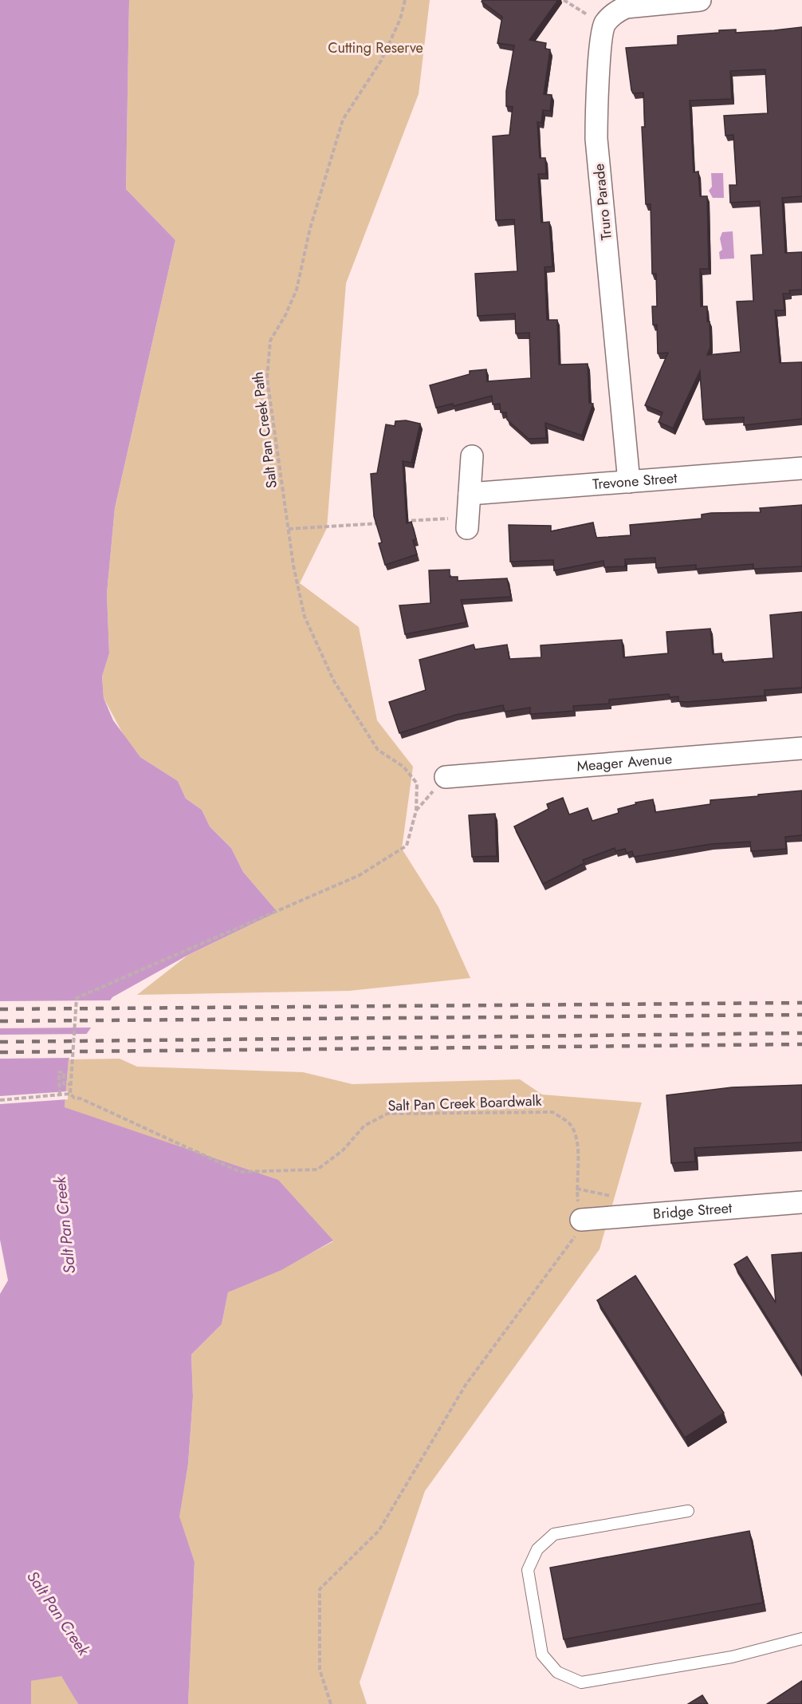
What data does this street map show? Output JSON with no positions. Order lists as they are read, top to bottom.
{
  "streets": {
    "street": [
      "Truro Parade",
      "Trevone Street",
      "Meager Avenue",
      "Bridge Street"
    ],
    "path": ["Salt Pan Creek Path", "Salt Pan Creek Boardwalk"]
  },
  "crossings": [
    ["Truro Parade", "Trevone Street"],
    ["Salt Pan Creek Boardwalk", "Bridge Street"]
  ],
  "water": ["Salt Pan Creek"],
  "parks": ["Cutting Reserve"]
}
